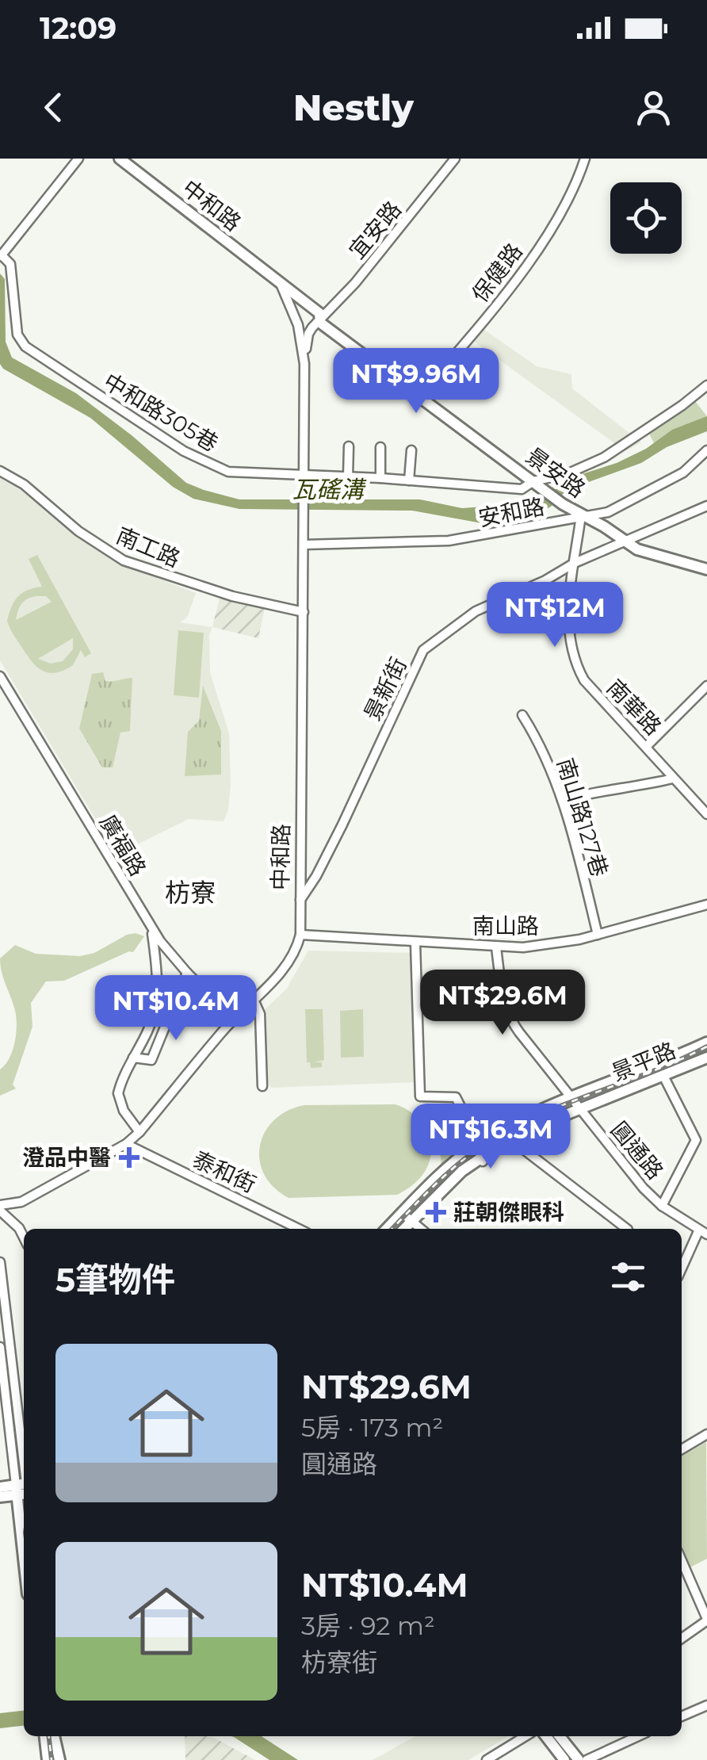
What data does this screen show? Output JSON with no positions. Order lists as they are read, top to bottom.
{
  "streets": {
    "main road": ["中和路", "景安路", "景平路"],
    "street": [
      "宜安路",
      "保健路",
      "中和路305巷",
      "安和路",
      "南工路",
      "景新街",
      "南華路",
      "南山路127巷",
      "廣福路",
      "南山路",
      "圓通路",
      "泰和街"
    ]
  },
  "crossings": [
    ["中和路", "宜安路"],
    ["中和路", "中和路305巷"],
    ["中和路", "景安路"],
    ["中和路", "安和路"],
    ["中和路", "南工路"],
    ["中和路", "景新街"],
    ["中和路", "廣福路"],
    ["中和路", "南山路"],
    ["中和路", "泰和街"],
    ["宜安路", "景安路"],
    ["保健路", "景安路"],
    ["中和路305巷", "景安路"],
    ["景安路", "安和路"],
    ["景安路", "景新街"],
    ["景安路", "南華路"],
    ["安和路", "南華路"],
    ["景新街", "南華路"],
    ["南山路127巷", "南山路"],
    ["南山路", "圓通路"],
    ["景平路", "圓通路"]
  ],
  "districts": ["枋寮"],
  "water": ["瓦磘溝"],
  "places": {
    "health": ["澄品中醫", "莊朝傑眼科"]
  },
  "page": {
    "status": "12:09",
    "header": "Nestly",
    "price": [
      "NT$9.96M",
      "NT$12M",
      "NT$29.6M",
      "NT$10.4M",
      "NT$16.3M"
    ],
    "heading": "5筆物件",
    "list": [
      {
        "name": "NT$29.6M",
        "note": "5房 · 173 m² · 圓通路"
      },
      {
        "name": "NT$10.4M",
        "note": "3房 · 92 m² · 枋寮街"
      }
    ]
  }
}
